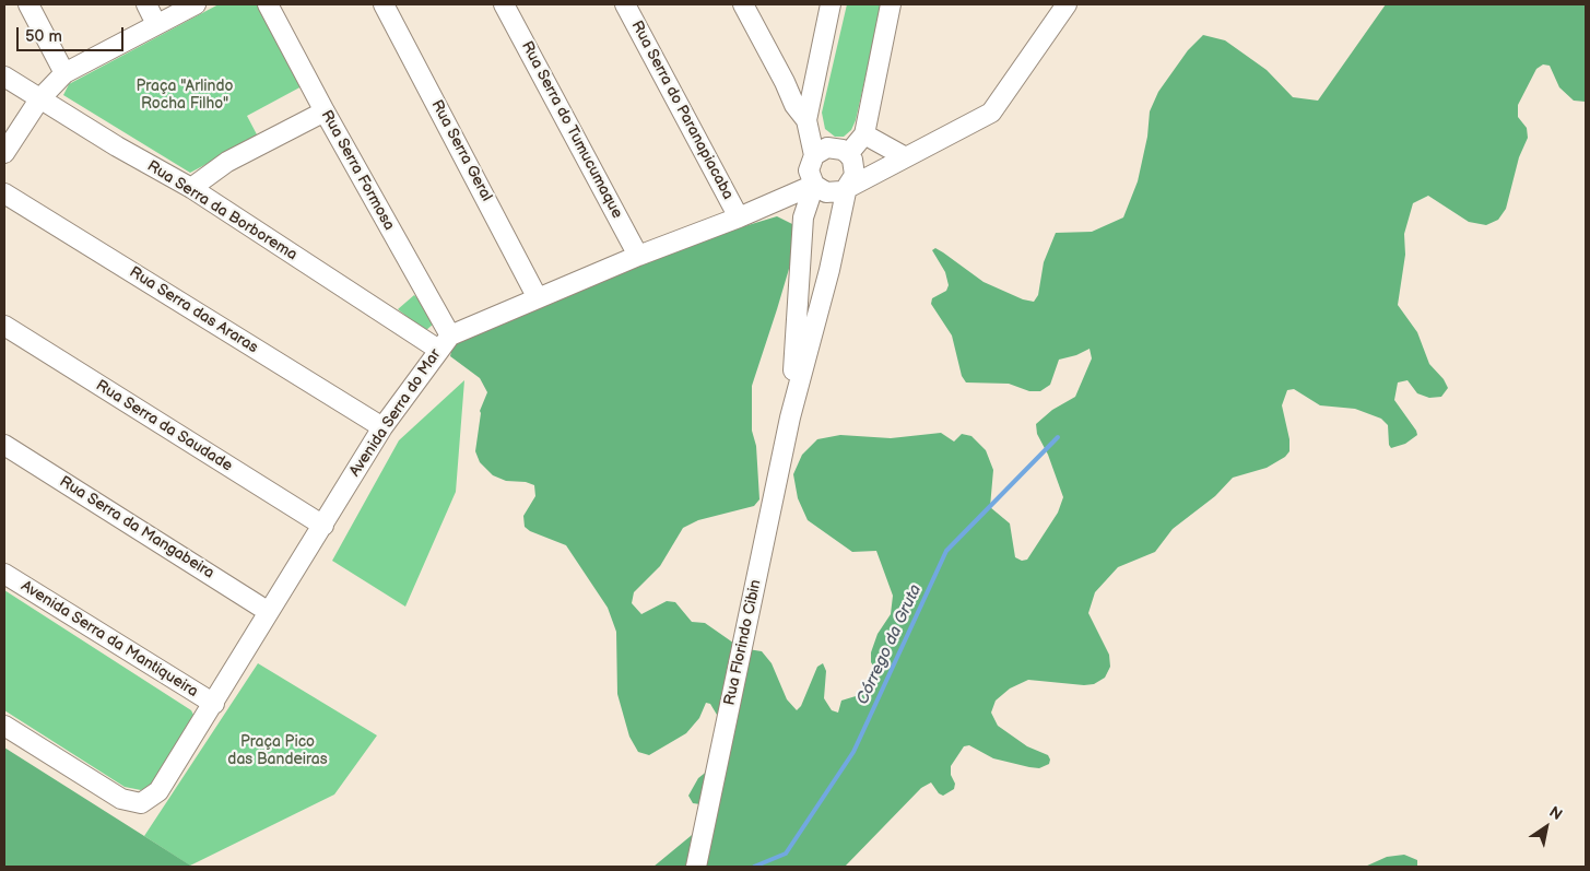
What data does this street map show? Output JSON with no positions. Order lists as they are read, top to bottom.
{
  "streets": {
    "street": [
      "Rua Serra do Paranapiacaba",
      "Rua Serra do Tumucumaque",
      "Rua Serra Geral",
      "Rua Serra Formosa",
      "Rua Serra da Borborema",
      "Rua Serra das Araras",
      "Avenida Serra do Mar",
      "Rua Serra da Saudade",
      "Rua Serra da Mangabeira",
      "Avenida Serra da Mantiqueira",
      "Rua Florindo Cibin"
    ]
  },
  "crossings": [
    ["Rua Serra do Paranapiacaba", "Avenida Serra do Mar"],
    ["Rua Serra do Tumucumaque", "Avenida Serra do Mar"],
    ["Rua Serra Geral", "Avenida Serra do Mar"],
    ["Rua Serra Formosa", "Rua Serra da Borborema"],
    ["Rua Serra Formosa", "Avenida Serra do Mar"],
    ["Rua Serra da Borborema", "Avenida Serra do Mar"],
    ["Rua Serra das Araras", "Avenida Serra do Mar"],
    ["Avenida Serra do Mar", "Rua Serra da Saudade"],
    ["Avenida Serra do Mar", "Rua Serra da Mangabeira"],
    ["Avenida Serra do Mar", "Avenida Serra da Mantiqueira"],
    ["Avenida Serra do Mar", "Rua Florindo Cibin"]
  ],
  "water": ["Córrego da Gruta"],
  "parks": ["Praça \"Arlindo Rocha Filho\"", "Praça Pico das Bandeiras"],
  "scale_bar": "50 m",
  "north": "top right"
}
